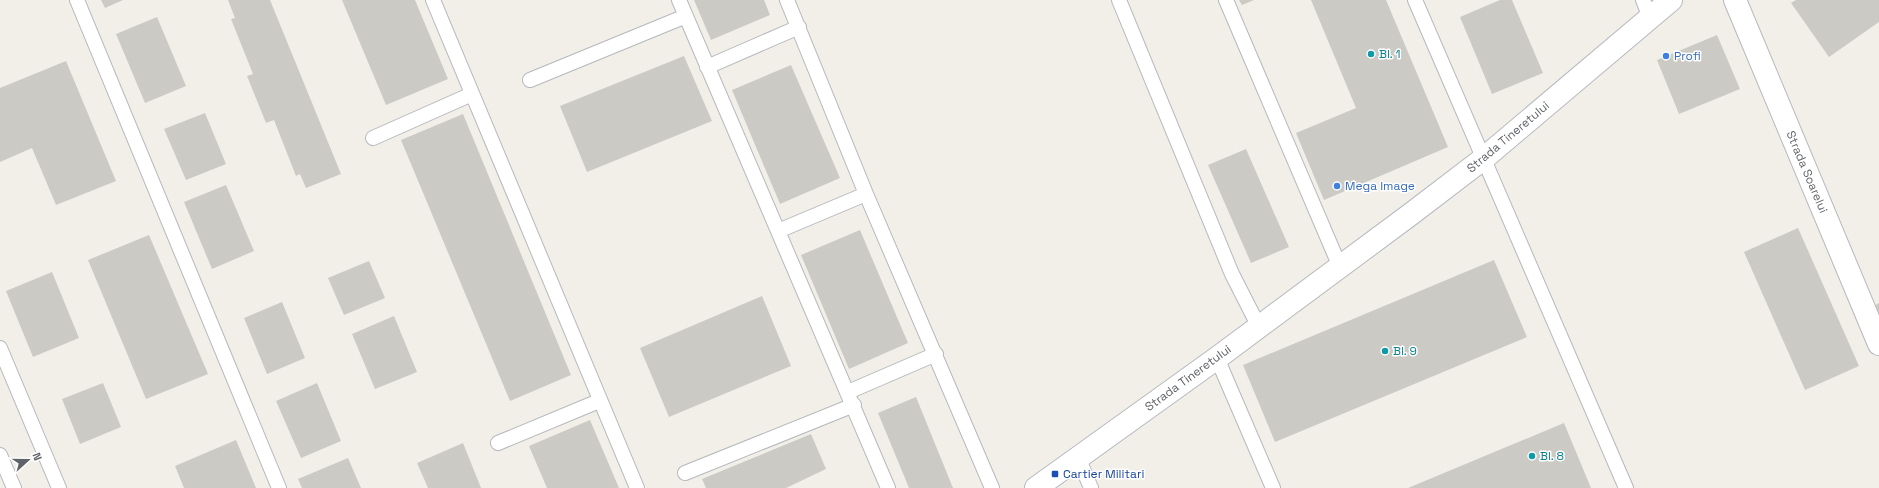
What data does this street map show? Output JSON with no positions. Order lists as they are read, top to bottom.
{
  "streets": {
    "street": ["Strada Tineretului", "Strada Soarelui"]
  },
  "places": {
    "other": [
      "Bl. 1",
      "Profi",
      "Mega Image",
      "Bl. 9",
      "Bl. 8"
    ],
    "transit": ["Cartier Militari"]
  },
  "north": "right"
}
